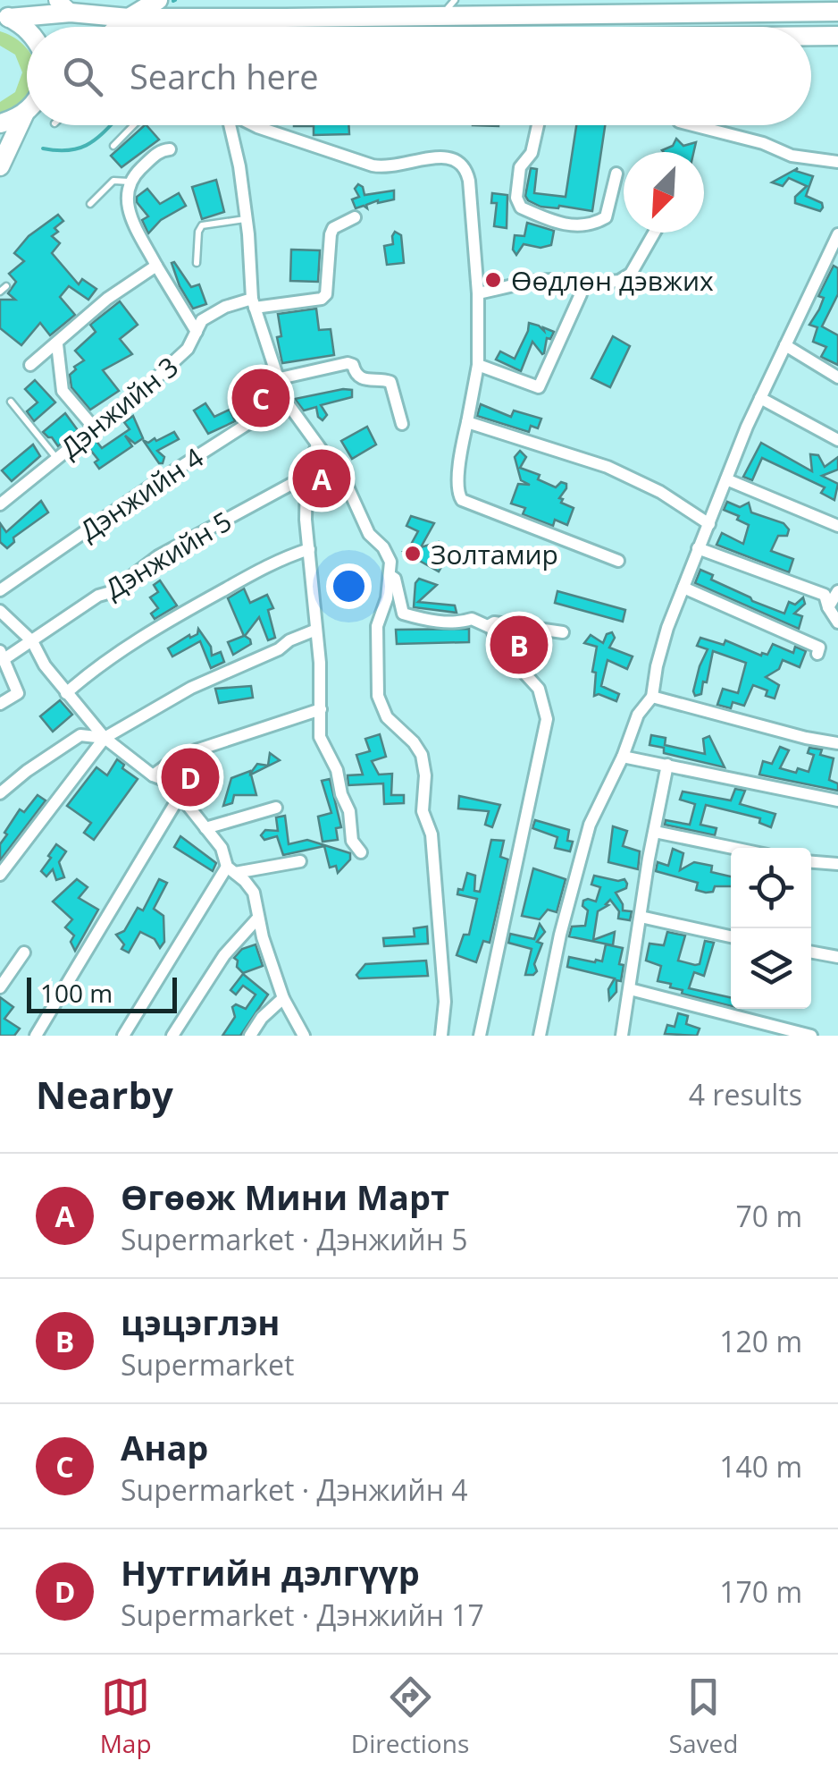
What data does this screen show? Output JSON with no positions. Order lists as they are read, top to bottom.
{
  "streets": {
    "street": ["Дэнжийн 3", "Дэнжийн 4", "Дэнжийн 5"]
  },
  "places": ["Өөдлөн дэвжих", "Золтамир"],
  "scale_bar": "100 m",
  "north": "bottom left",
  "page": {
    "search": "Search here",
    "pins": [
      "C",
      "A",
      "B",
      "D"
    ],
    "scale": "100 m",
    "heading": ["Nearby", "4 results"],
    "list": [
      {
        "mark": "A",
        "name": "Өгөөж Мини Март",
        "note": "Supermarket · Дэнжийн 5",
        "value": "70 m"
      },
      {
        "mark": "B",
        "name": "цэцэглэн",
        "note": "Supermarket",
        "value": "120 m"
      },
      {
        "mark": "C",
        "name": "Анар",
        "note": "Supermarket · Дэнжийн 4",
        "value": "140 m"
      },
      {
        "mark": "D",
        "name": "Нутгийн дэлгүүр",
        "note": "Supermarket · Дэнжийн 17",
        "value": "170 m"
      }
    ],
    "nav": ["Map", "Directions", "Saved"]
  }
}
